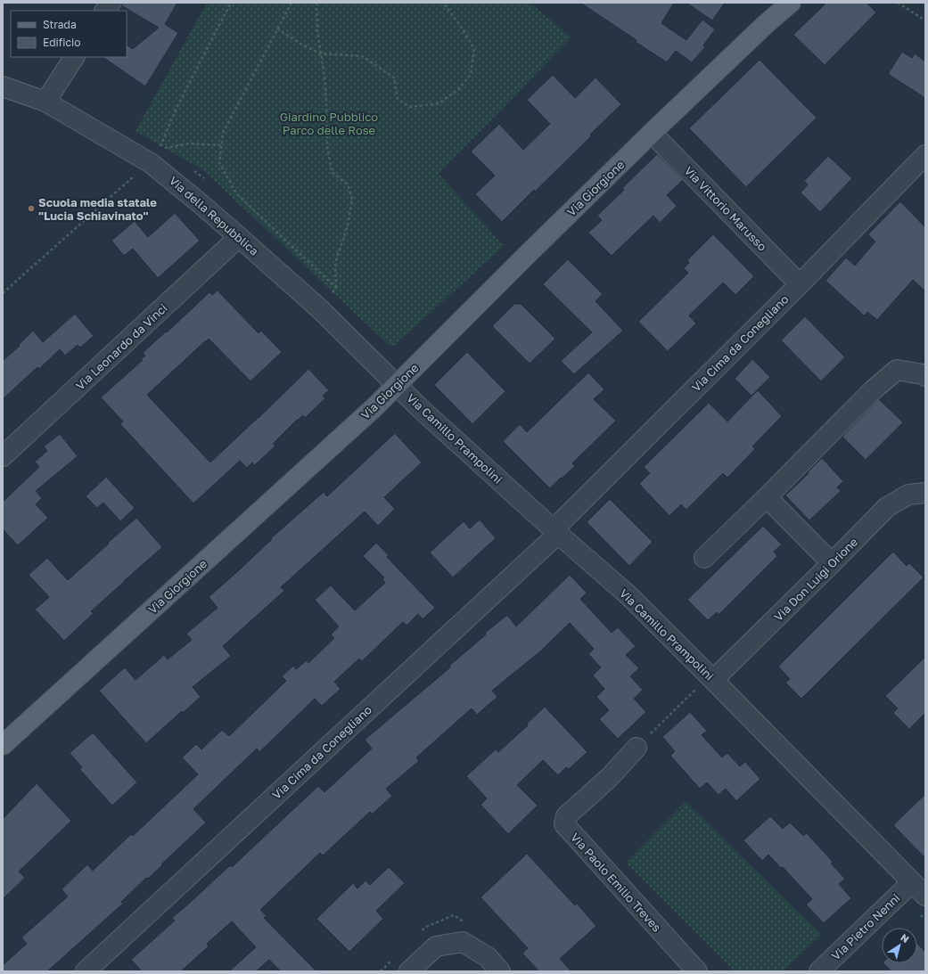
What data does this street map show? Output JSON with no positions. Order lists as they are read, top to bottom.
{
  "streets": {
    "main road": ["Via Giorgione"],
    "street": [
      "Via Vittorio Marusso",
      "Via della Repubblica",
      "Via Cima da Conegliano",
      "Via Leonardo da Vinci",
      "Via Camillo Prampolini",
      "Via Don Luigi Orione",
      "Via Paolo Emilio Treves",
      "Via Pietro Nenni"
    ]
  },
  "crossings": [
    ["Via Giorgione", "Via Vittorio Marusso"],
    ["Via Giorgione", "Via della Repubblica"],
    ["Via Giorgione", "Via Camillo Prampolini"],
    ["Via Vittorio Marusso", "Via Cima da Conegliano"],
    ["Via della Repubblica", "Via Leonardo da Vinci"],
    ["Via della Repubblica", "Via Camillo Prampolini"],
    ["Via Cima da Conegliano", "Via Camillo Prampolini"],
    ["Via Camillo Prampolini", "Via Don Luigi Orione"],
    ["Via Camillo Prampolini", "Via Pietro Nenni"]
  ],
  "parks": ["Giardino Pubblico Parco delle Rose"],
  "places": ["Scuola media statale \"Lucia Schiavinato\""],
  "legend": ["Strada", "Edificio"],
  "north": "top right"
}
